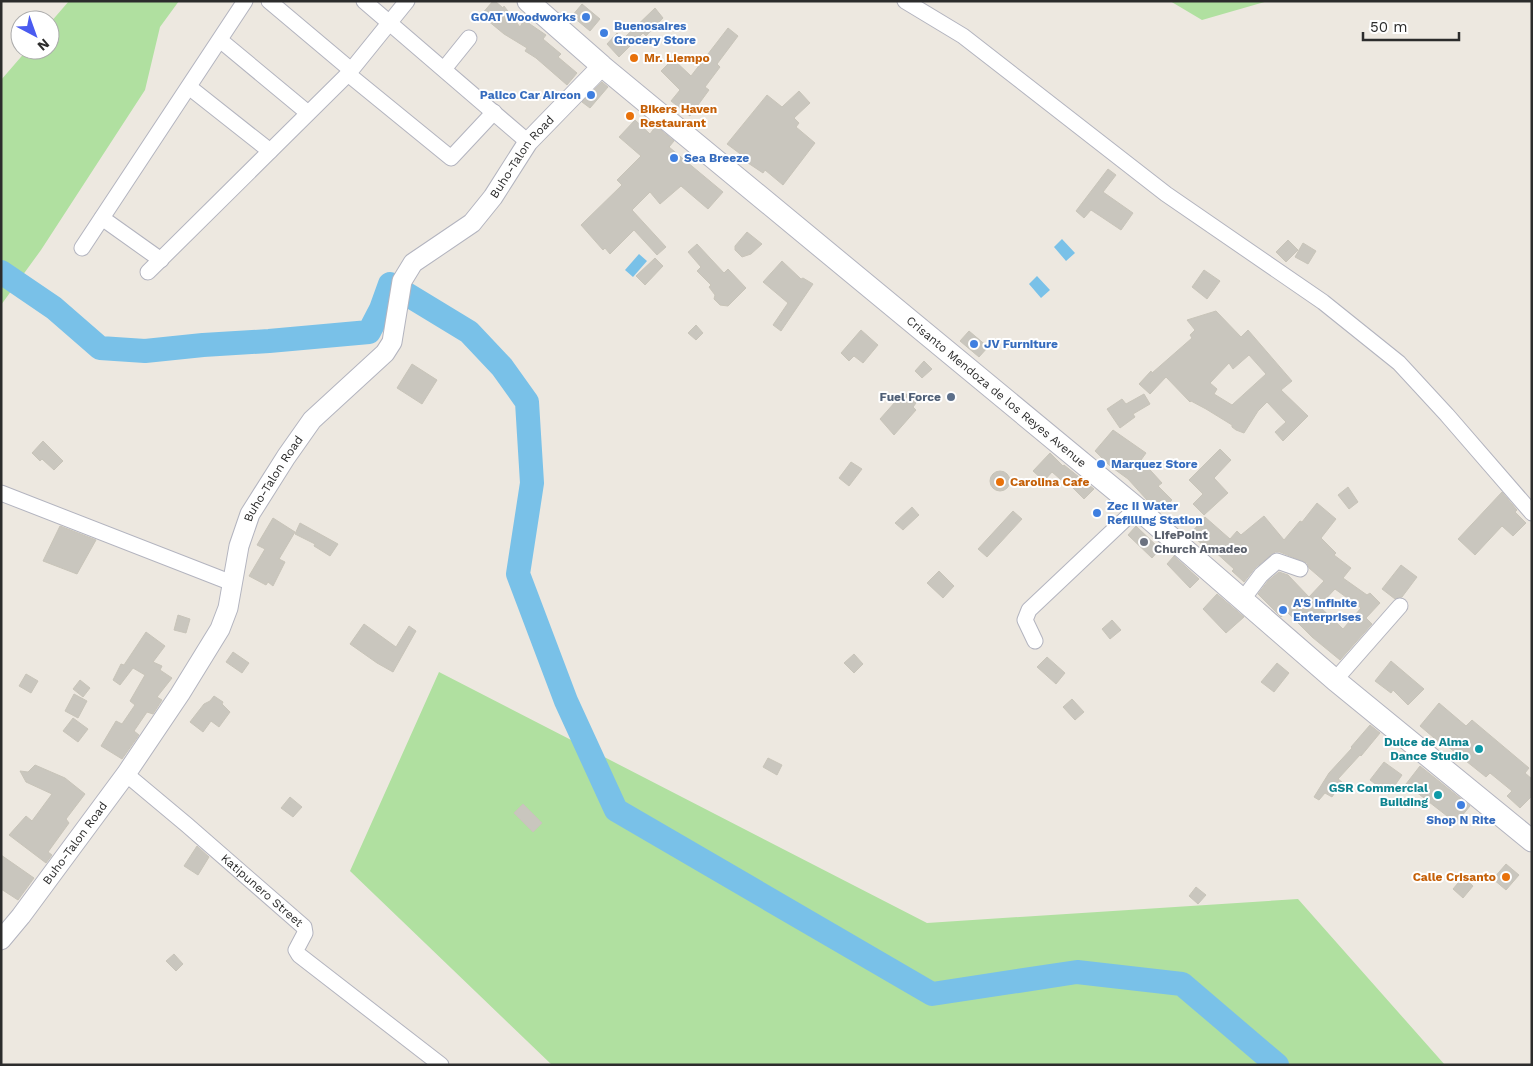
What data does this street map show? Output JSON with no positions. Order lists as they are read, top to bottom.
{
  "streets": {
    "main road": ["Crisanto Mendoza de los Reyes Avenue"],
    "street": ["Buho-Talon Road", "Katipunero Street"]
  },
  "crossings": [
    ["Buho-Talon Road", "Crisanto Mendoza de los Reyes Avenue"],
    ["Buho-Talon Road", "Katipunero Street"]
  ],
  "places": [
    "GOAT Woodworks",
    "Buenosaires Grocery Store",
    "Mr. Liempo",
    "Palico Car Aircon",
    "Bikers Haven Restaurant",
    "Sea Breeze",
    "JV Furniture",
    "Fuel Force",
    "Marquez Store",
    "Carolina Cafe",
    "Zec II Water Refilling Station",
    "LifePoint Church Amadeo",
    "A'S Infinite Enterprises",
    "Dulce de Alma Dance Studio",
    "GSR Commercial Building",
    "Shop N Rite",
    "Calle Crisanto"
  ],
  "scale_bar": "50 m",
  "north": "bottom right"
}
